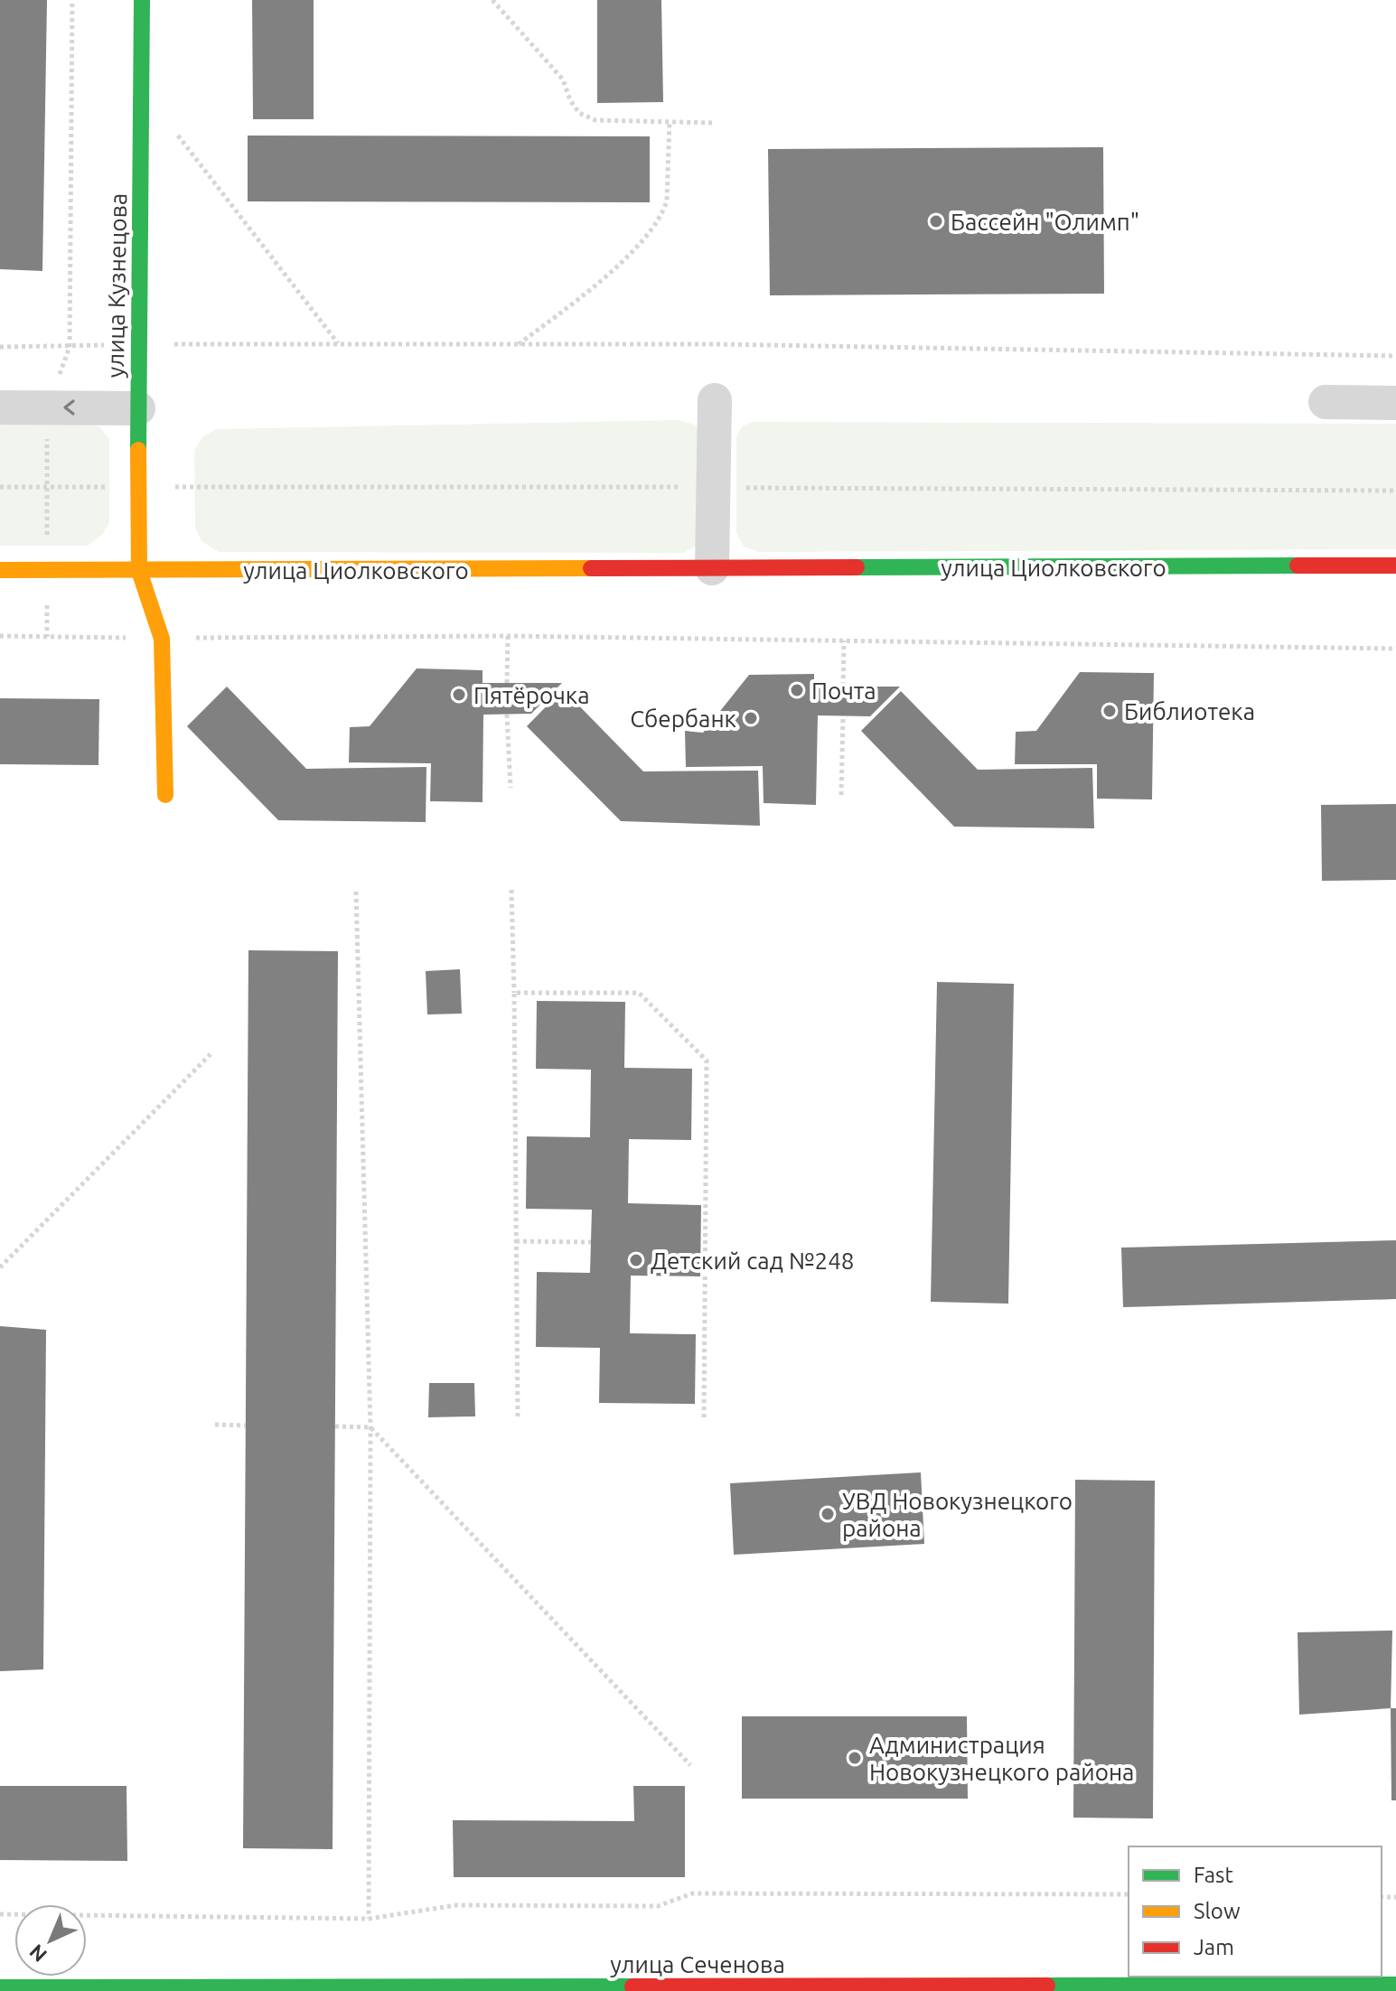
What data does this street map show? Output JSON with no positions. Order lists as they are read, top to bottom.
{
  "streets": {
    "street": ["улица Кузнецова", "улица Циолковского", "улица Сеченова"]
  },
  "crossings": [
    ["улица Кузнецова", "улица Циолковского"]
  ],
  "places": [
    "Бассейн \"Олимп\"",
    "Почта",
    "Пятёрочка",
    "Библиотека",
    "Сбербанк",
    "Детский сад №248",
    "УВД Новокузнецкого района",
    "Администрация Новокузнецкого района"
  ],
  "legend": ["Fast", "Slow", "Jam"],
  "north": "bottom left"
}
